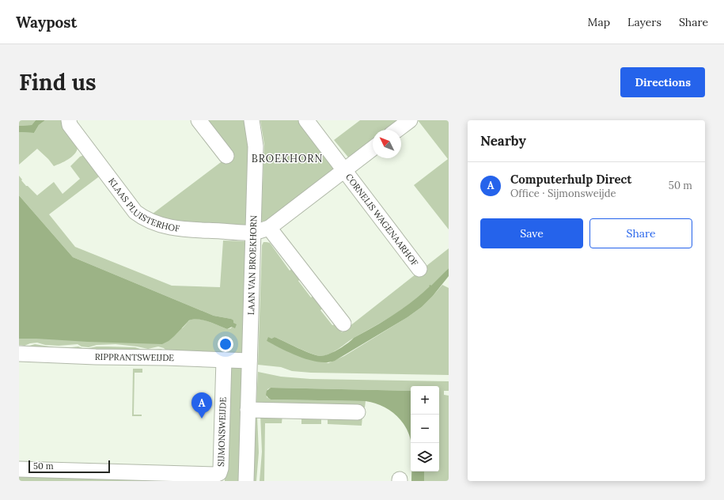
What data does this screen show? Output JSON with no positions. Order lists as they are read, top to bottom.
{
  "streets": {
    "street": [
      "KLAAS PLUISTERHOF",
      "CORNELIS WAGENAARHOF",
      "LAAN VAN BROEKHORN",
      "RIPPRANTSWEIJDE",
      "SIJMONSWEIJDE"
    ]
  },
  "crossings": [
    ["KLAAS PLUISTERHOF", "CORNELIS WAGENAARHOF"],
    ["KLAAS PLUISTERHOF", "LAAN VAN BROEKHORN"],
    ["CORNELIS WAGENAARHOF", "LAAN VAN BROEKHORN"],
    ["LAAN VAN BROEKHORN", "RIPPRANTSWEIJDE"],
    ["RIPPRANTSWEIJDE", "SIJMONSWEIJDE"]
  ],
  "districts": ["BROEKHORN"],
  "scale_bar": "50 m",
  "north": "top left",
  "page": {
    "header": "Waypost",
    "nav": ["Map", "Layers", "Share"],
    "buttons": [
      "Directions",
      ["Save", "Share"]
    ],
    "title": "Find us",
    "heading": "Nearby",
    "list": [
      {
        "mark": "A",
        "name": "Computerhulp Direct",
        "note": "Office · Sijmonsweijde",
        "value": "50 m"
      }
    ],
    "map_buttons": ["+", "−"],
    "pins": "A",
    "scale": "50 m"
  }
}
